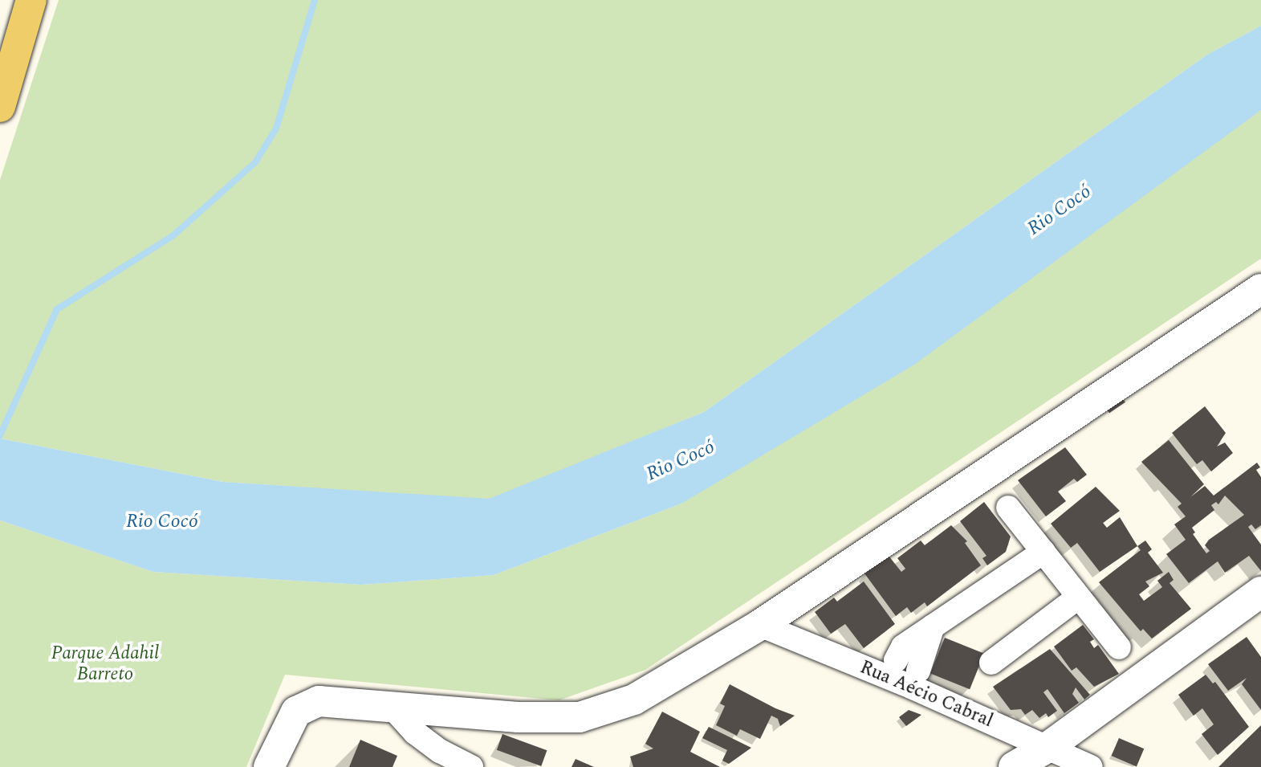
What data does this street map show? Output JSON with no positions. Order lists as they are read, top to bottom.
{
  "streets": {
    "street": ["Rua Aécio Cabral"]
  },
  "water": ["Rio Cocó"],
  "parks": ["Parque Adahil Barreto"]
}
